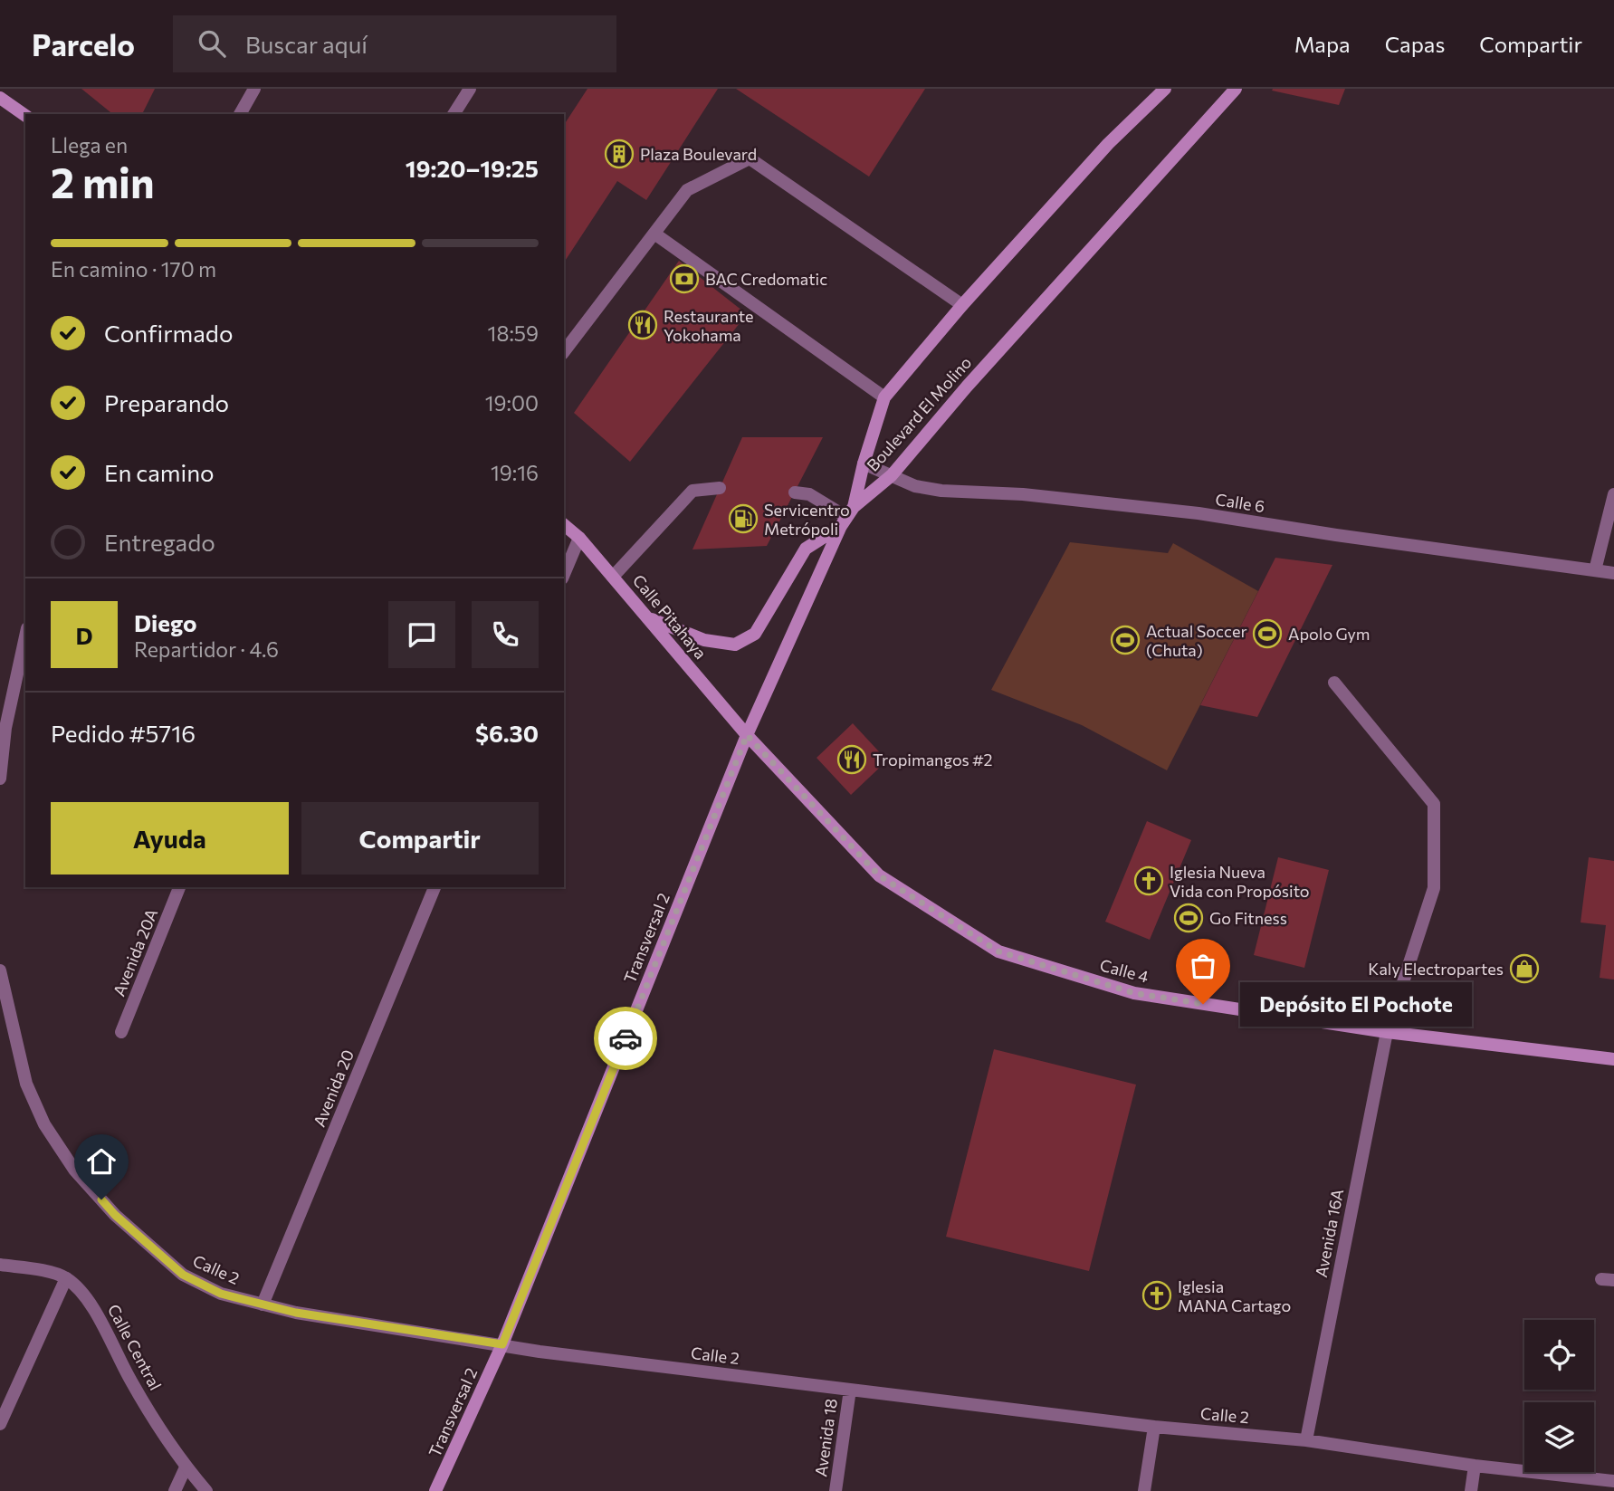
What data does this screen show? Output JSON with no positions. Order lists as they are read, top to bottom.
{
  "streets": {
    "street": [
      "Boulevard El Molino",
      "Calle 6",
      "Calle Pitahaya",
      "Transversal 2",
      "Avenida 20A",
      "Calle 4",
      "Avenida 20",
      "Avenida 16A",
      "Calle 2",
      "Calle Central",
      "Avenida 18"
    ]
  },
  "crossings": [
    ["Boulevard El Molino", "Calle 6"],
    ["Boulevard El Molino", "Transversal 2"],
    ["Calle Pitahaya", "Transversal 2"],
    ["Calle Pitahaya", "Calle 4"],
    ["Transversal 2", "Calle 4"],
    ["Transversal 2", "Calle 2"],
    ["Calle 4", "Avenida 16A"],
    ["Avenida 20", "Calle 2"],
    ["Avenida 16A", "Calle 2"],
    ["Calle 2", "Avenida 18"]
  ],
  "places": {
    "building": ["Plaza Boulevard"],
    "bank": ["BAC Credomatic"],
    "restaurant": ["Restaurante Yokohama", "Tropimangos #2"],
    "fuel station": ["Servicentro Metrópoli"],
    "sports": ["Apolo Gym", "Actual Soccer (Chuta)", "Go Fitness"],
    "church": ["Iglesia Nueva Vida con Propósito", "Iglesia MANA Cartago"],
    "shop": ["Kaly Electropartes"],
    "other": ["Depósito El Pochote"]
  },
  "page": {
    "header": "Parcelo",
    "search": "Buscar aquí",
    "nav": ["Mapa", "Capas", "Compartir"],
    "heading": ["2 min", "Llega en", "19:20–19:25"],
    "panel": [
      "Diego",
      "Repartidor · 4.6",
      "Pedido #5716",
      "$6.30"
    ],
    "bar": "En camino · 170 m",
    "list": [
      ["Confirmado", "18:59"],
      ["Preparando", "19:00"],
      ["En camino", "19:16"],
      "Entregado"
    ],
    "round": "D",
    "buttons": ["Ayuda", "Compartir"],
    "bubble": "Depósito El Pochote"
  }
}
